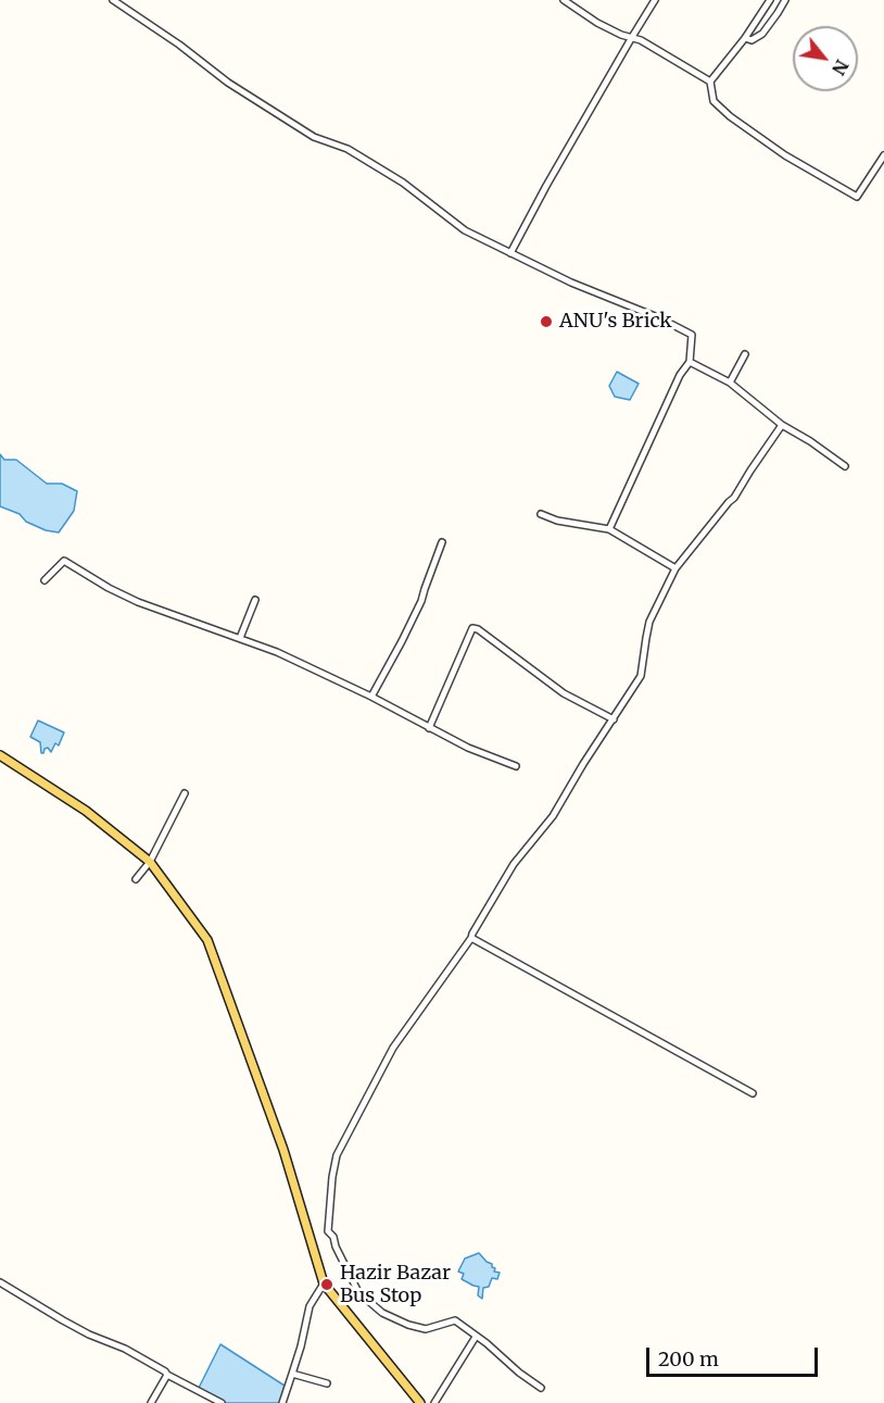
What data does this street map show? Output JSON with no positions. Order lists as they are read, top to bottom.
{
  "places": ["ANU's Brick", "Hazir Bazar Bus Stop"],
  "scale_bar": "200 m",
  "north": "bottom right"
}
